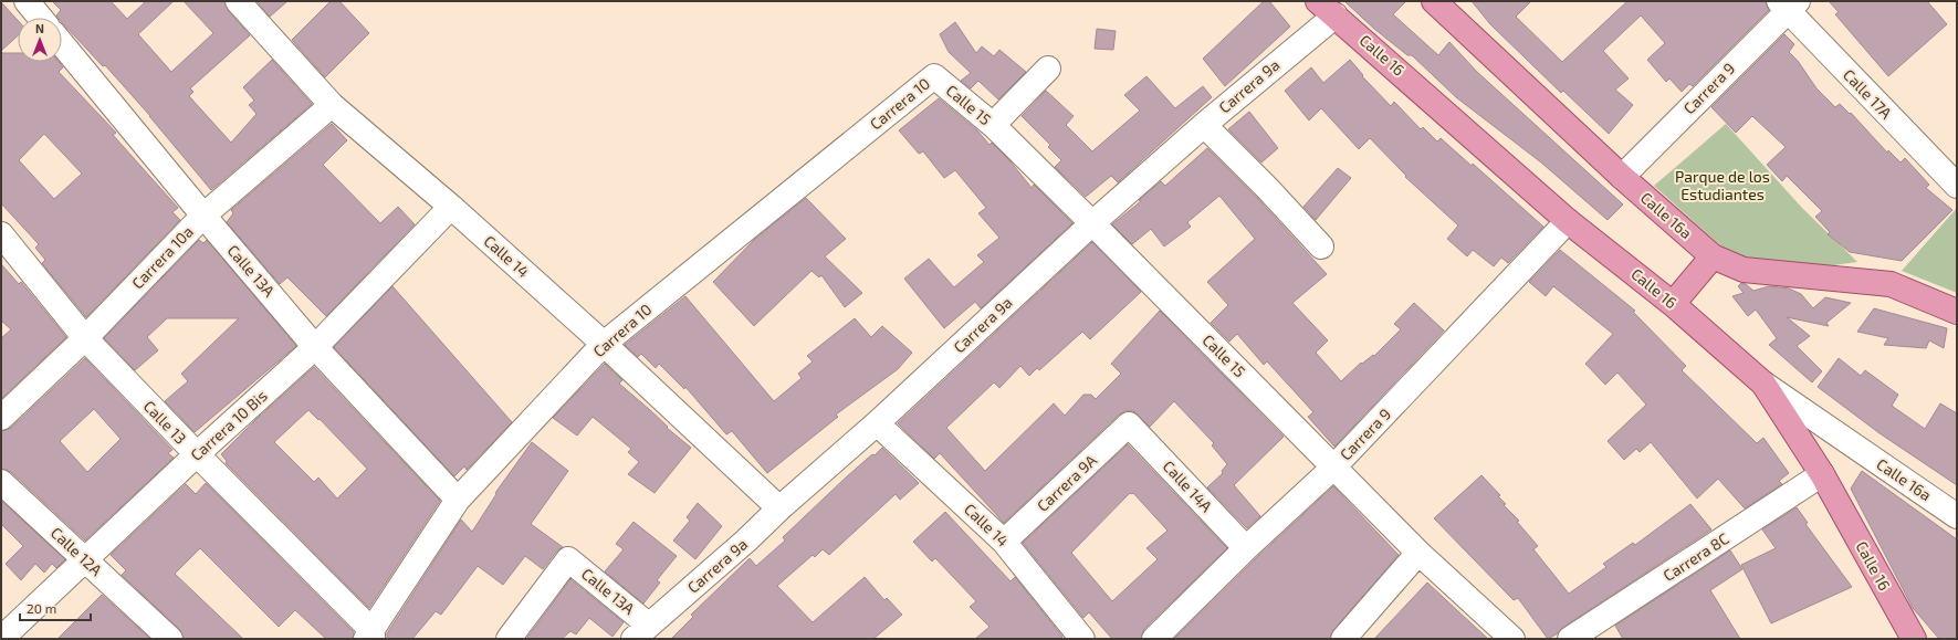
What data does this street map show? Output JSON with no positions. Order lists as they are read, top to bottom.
{
  "streets": {
    "main road": ["Calle 16", "Calle 16a"],
    "street": [
      "Carrera 9a",
      "Carrera 9",
      "Calle 17A",
      "Carrera 10",
      "Calle 15",
      "Calle 14",
      "Carrera 10a",
      "Calle 13A",
      "Calle 13",
      "Carrera 10 Bis",
      "Carrera 9A",
      "Calle 14A",
      "Calle 12A",
      "Carrera 8C"
    ]
  },
  "crossings": [
    ["Calle 16", "Carrera 9a"],
    ["Calle 16", "Carrera 9"],
    ["Calle 16", "Calle 16a"],
    ["Calle 16", "Carrera 8C"],
    ["Carrera 9a", "Calle 15"],
    ["Carrera 9a", "Calle 14"],
    ["Carrera 9a", "Calle 13A"],
    ["Carrera 9", "Calle 17A"],
    ["Carrera 9", "Calle 15"],
    ["Carrera 9", "Calle 16a"],
    ["Carrera 9", "Calle 14A"],
    ["Carrera 10", "Calle 15"],
    ["Carrera 10", "Calle 14"],
    ["Carrera 10", "Calle 13A"],
    ["Carrera 10", "Calle 13"],
    ["Calle 14", "Carrera 10a"],
    ["Calle 14", "Carrera 10 Bis"],
    ["Calle 14", "Carrera 9A"],
    ["Carrera 10a", "Calle 13A"],
    ["Carrera 10a", "Calle 13"],
    ["Calle 13A", "Carrera 10 Bis"],
    ["Calle 13", "Carrera 10 Bis"],
    ["Carrera 10 Bis", "Calle 12A"],
    ["Carrera 9A", "Calle 14A"]
  ],
  "parks": ["Parque de los Estudiantes"],
  "scale_bar": "20 m",
  "north": "top"
}
